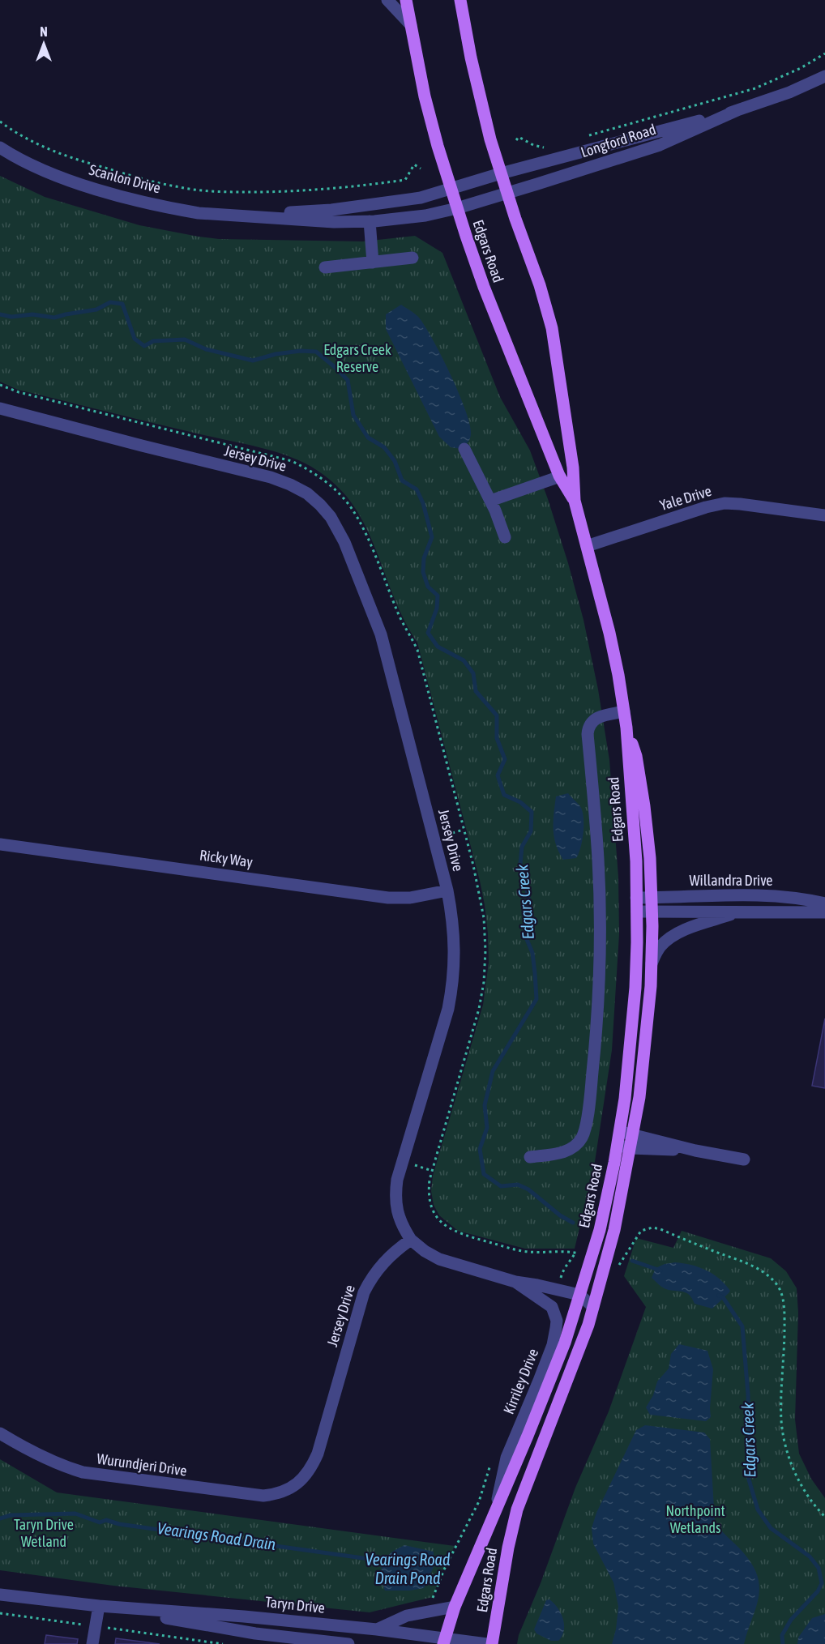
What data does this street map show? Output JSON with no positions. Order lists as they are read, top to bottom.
{
  "streets": {
    "main road": ["Edgars Road"],
    "street": [
      "Longford Road",
      "Scanlon Drive",
      "Jersey Drive",
      "Yale Drive",
      "Ricky Way",
      "Willandra Drive",
      "Kirriley Drive",
      "Wurundjeri Drive",
      "Taryn Drive"
    ]
  },
  "crossings": [
    ["Longford Road", "Scanlon Drive"],
    ["Longford Road", "Edgars Road"],
    ["Scanlon Drive", "Edgars Road"],
    ["Edgars Road", "Yale Drive"],
    ["Edgars Road", "Willandra Drive"],
    ["Edgars Road", "Kirriley Drive"],
    ["Edgars Road", "Taryn Drive"],
    ["Jersey Drive", "Ricky Way"],
    ["Jersey Drive", "Kirriley Drive"],
    ["Jersey Drive", "Wurundjeri Drive"]
  ],
  "water": ["Edgars Creek", "Vearings Road Drain", "Vearings Road Drain Pond"],
  "parks": ["Edgars Creek Reserve", "Northpoint Wetlands", "Taryn Drive Wetland"],
  "north": "top"
}
